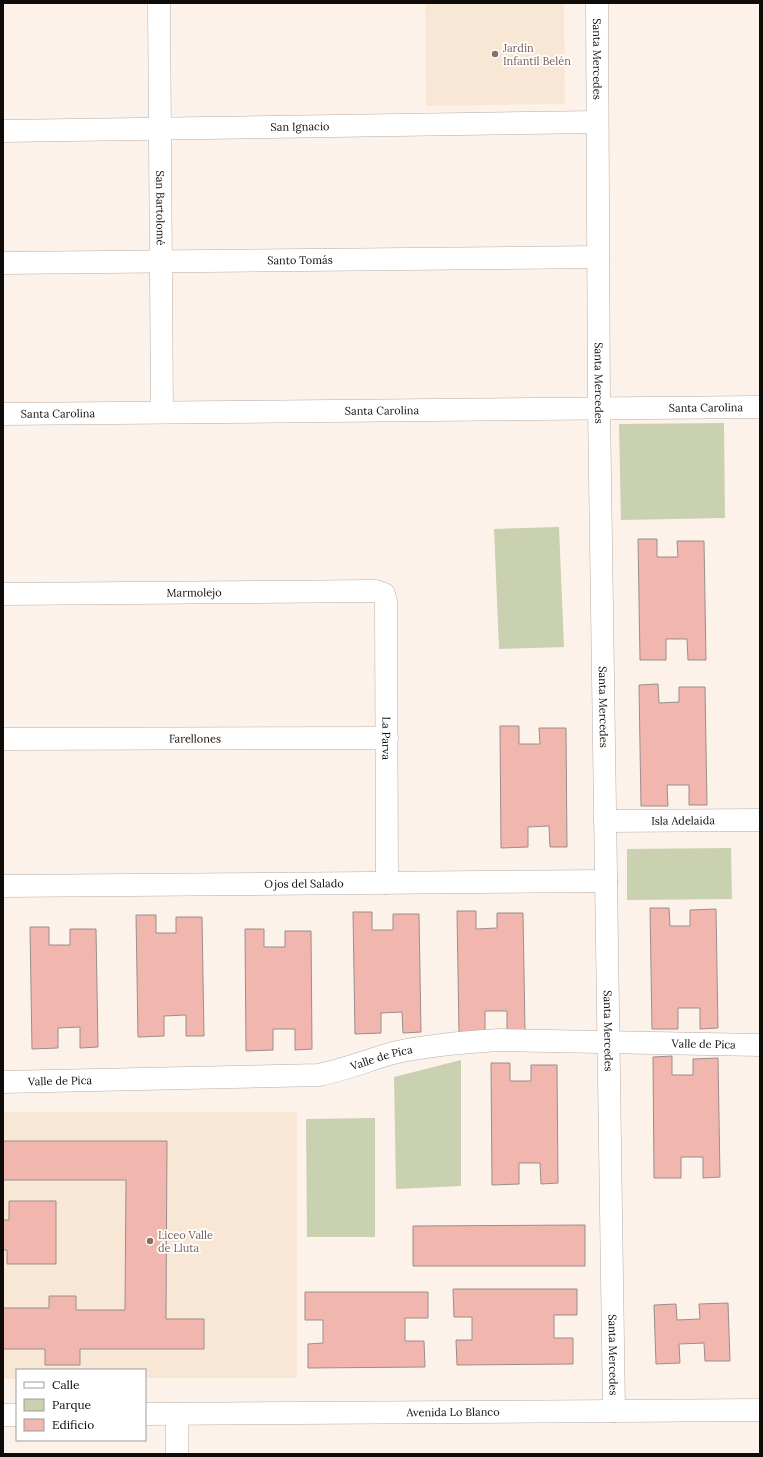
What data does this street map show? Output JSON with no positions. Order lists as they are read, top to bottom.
{
  "streets": {
    "street": [
      "Santa Mercedes",
      "San Ignacio",
      "San Bartolomé",
      "Santo Tomás",
      "Santa Carolina",
      "Marmolejo",
      "Farellones",
      "La Parva",
      "Isla Adelaida",
      "Ojos del Salado",
      "Valle de Pica",
      "Avenida Lo Blanco"
    ]
  },
  "crossings": [
    ["Santa Mercedes", "San Ignacio"],
    ["Santa Mercedes", "Santo Tomás"],
    ["Santa Mercedes", "Santa Carolina"],
    ["Santa Mercedes", "Isla Adelaida"],
    ["Santa Mercedes", "Ojos del Salado"],
    ["Santa Mercedes", "Valle de Pica"],
    ["Santa Mercedes", "Avenida Lo Blanco"],
    ["San Ignacio", "San Bartolomé"],
    ["San Bartolomé", "Santo Tomás"],
    ["San Bartolomé", "Santa Carolina"],
    ["Marmolejo", "La Parva"],
    ["Farellones", "La Parva"],
    ["La Parva", "Ojos del Salado"]
  ],
  "places": ["Jardín Infantil Belén", "Liceo Valle de Lluta"],
  "legend": ["Calle", "Parque", "Edificio"]
}
